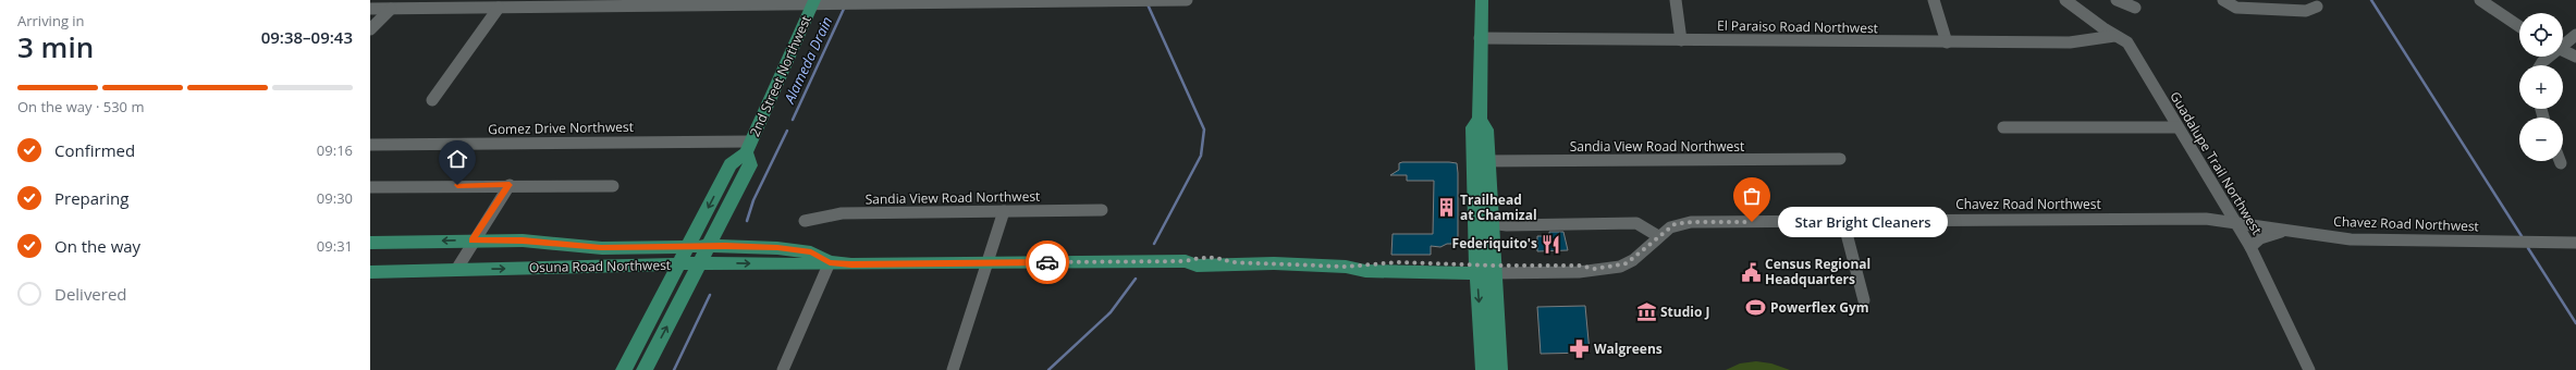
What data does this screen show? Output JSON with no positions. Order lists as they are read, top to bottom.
{
  "streets": {
    "main road": ["2nd Street Northwest", "Osuna Road Northwest"],
    "street": [
      "El Paraiso Road Northwest",
      "Gomez Drive Northwest",
      "Sandia View Road Northwest",
      "Guadalupe Trail Northwest",
      "Chavez Road Northwest"
    ]
  },
  "crossings": [
    ["El Paraiso Road Northwest", "Guadalupe Trail Northwest"],
    ["2nd Street Northwest", "Gomez Drive Northwest"],
    ["2nd Street Northwest", "Osuna Road Northwest"],
    ["Guadalupe Trail Northwest", "Chavez Road Northwest"],
    ["Chavez Road Northwest", "Osuna Road Northwest"]
  ],
  "water": ["Alameda Drain"],
  "places": {
    "building": ["Trailhead at Chamizal"],
    "other": ["Star Bright Cleaners"],
    "restaurant": ["Federiquito's"],
    "public building": ["Census Regional Headquarters"],
    "sports": ["Powerflex Gym"],
    "museum": ["Studio J"],
    "pharmacy": ["Walgreens"]
  },
  "page": {
    "heading": ["3 min", "Arriving in", "09:38–09:43"],
    "map_buttons": ["+", "−"],
    "bar": "On the way · 530 m",
    "list": [
      ["Confirmed", "09:16"],
      ["Preparing", "09:30"],
      ["On the way", "09:31"],
      "Delivered"
    ],
    "bubble": "Star Bright Cleaners"
  }
}
